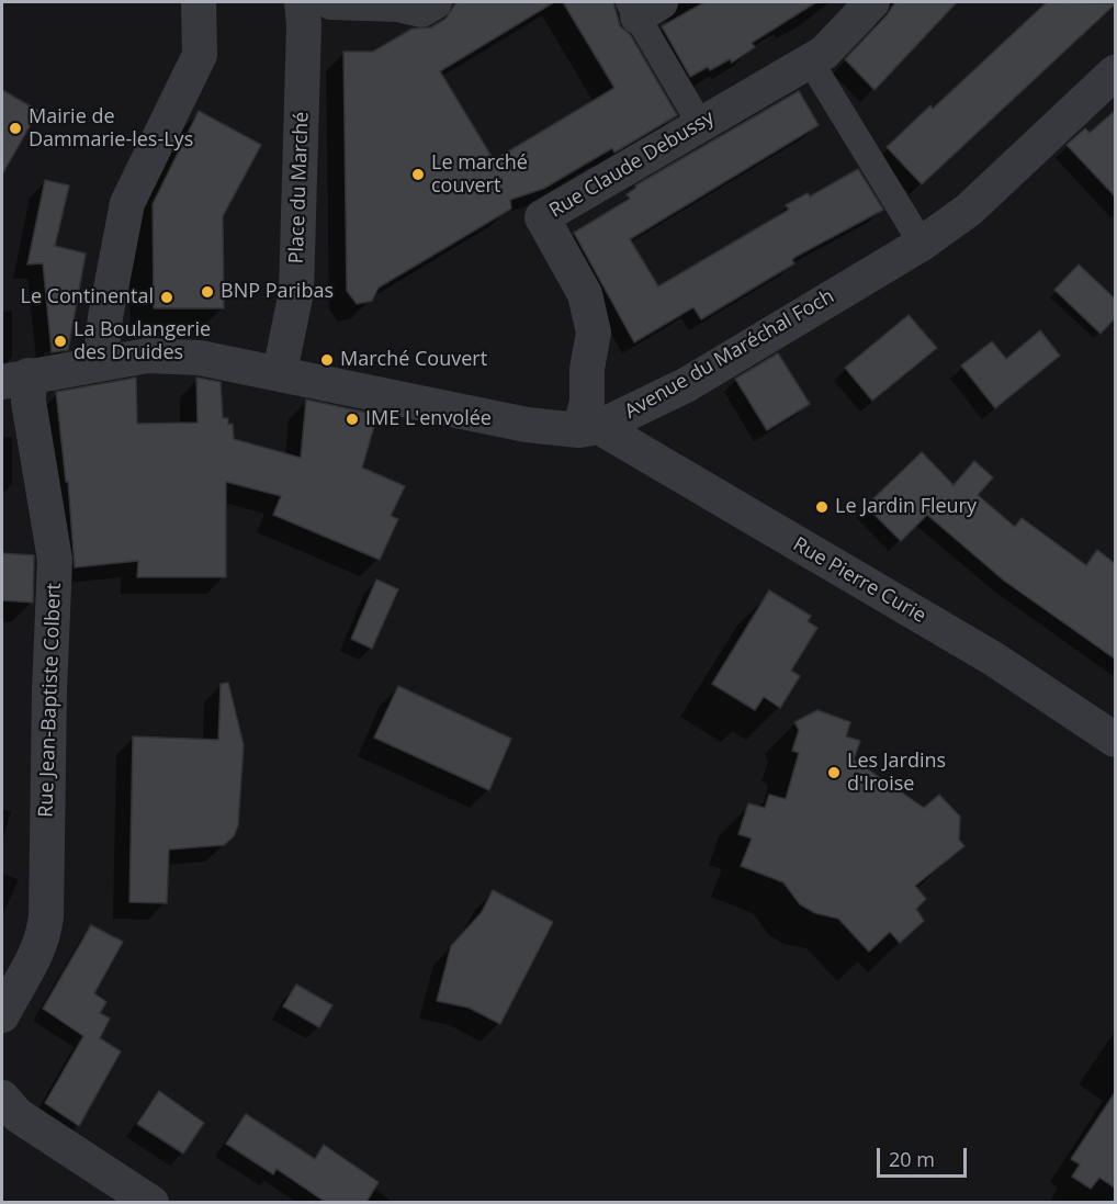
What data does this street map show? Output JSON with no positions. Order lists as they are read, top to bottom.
{
  "streets": {
    "street": [
      "Rue Claude Debussy",
      "Place du Marché",
      "Avenue du Maréchal Foch",
      "Rue Pierre Curie",
      "Rue Jean-Baptiste Colbert"
    ]
  },
  "crossings": [
    ["Rue Claude Debussy", "Avenue du Maréchal Foch"],
    ["Rue Claude Debussy", "Rue Pierre Curie"],
    ["Avenue du Maréchal Foch", "Rue Pierre Curie"]
  ],
  "places": [
    "Mairie de Dammarie-les-Lys",
    "Le marché couvert",
    "BNP Paribas",
    "Le Continental",
    "La Boulangerie des Druides",
    "Marché Couvert",
    "IME L'envolée",
    "Le Jardin Fleury",
    "Les Jardins d'Iroise"
  ],
  "scale_bar": "20 m"
}
